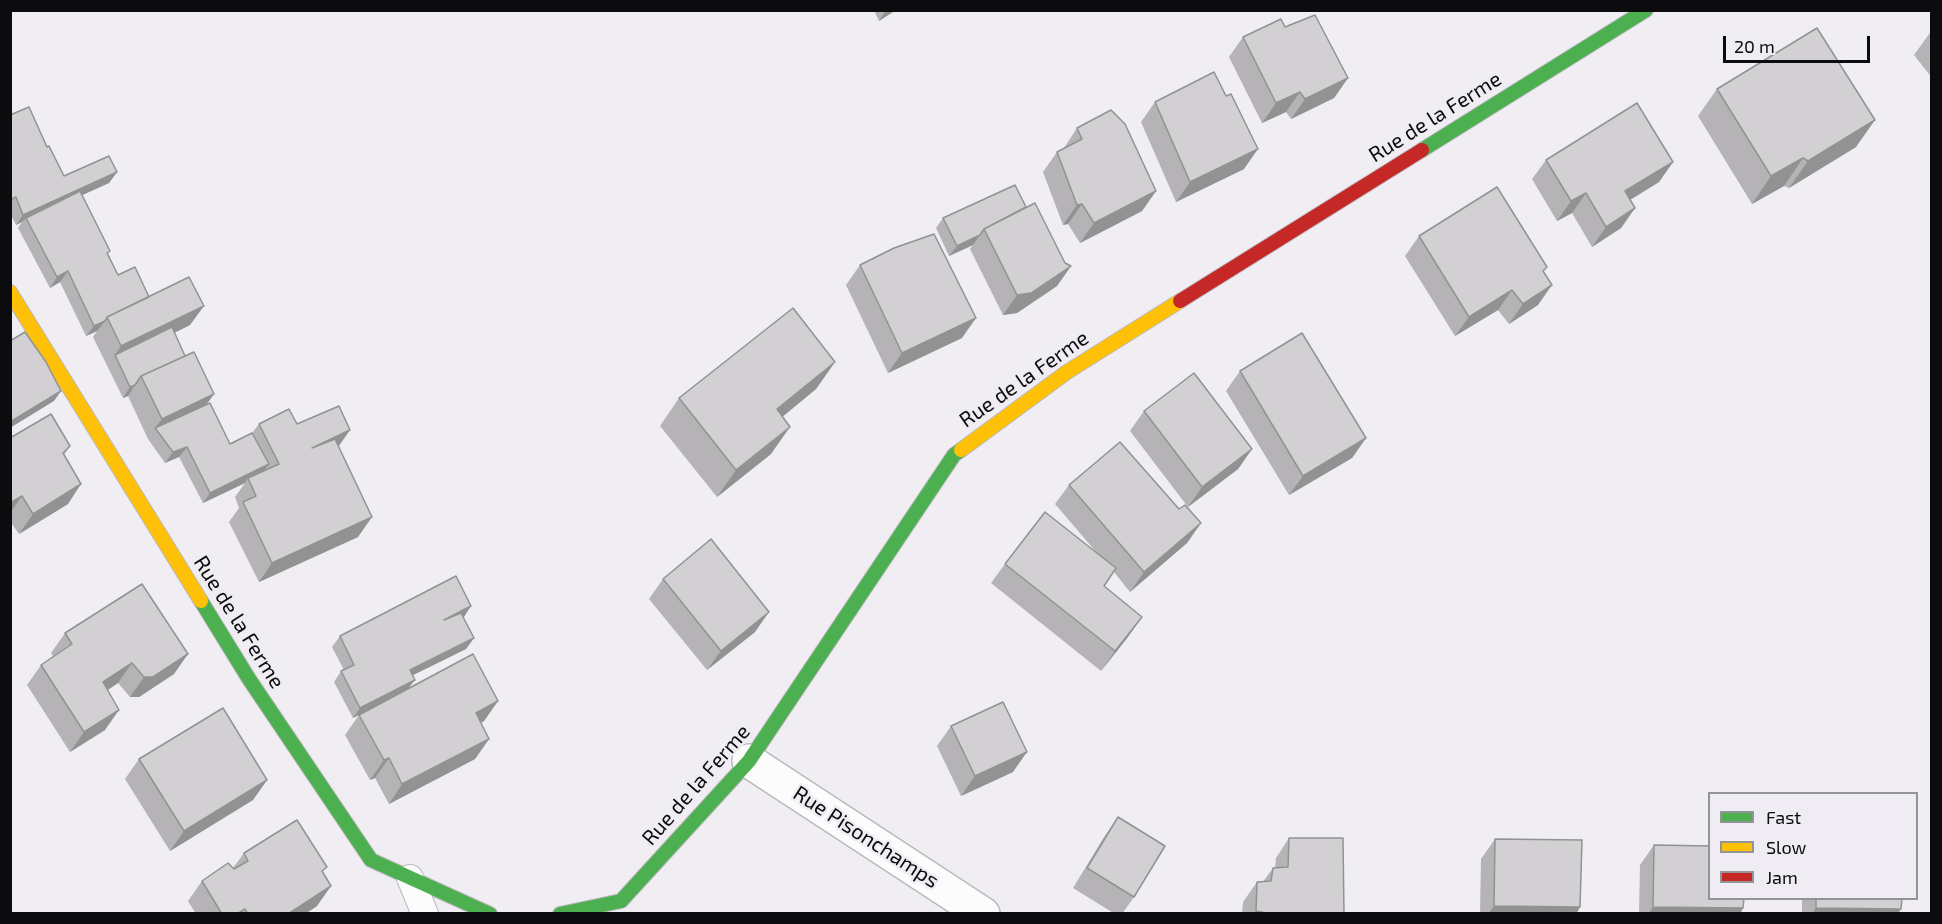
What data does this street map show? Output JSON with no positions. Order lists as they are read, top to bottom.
{
  "streets": {
    "street": ["Rue de la Ferme", "Rue Pisonchamps"]
  },
  "crossings": [
    ["Rue de la Ferme", "Rue Pisonchamps"]
  ],
  "legend": ["Fast", "Slow", "Jam"],
  "scale_bar": "20 m"
}
